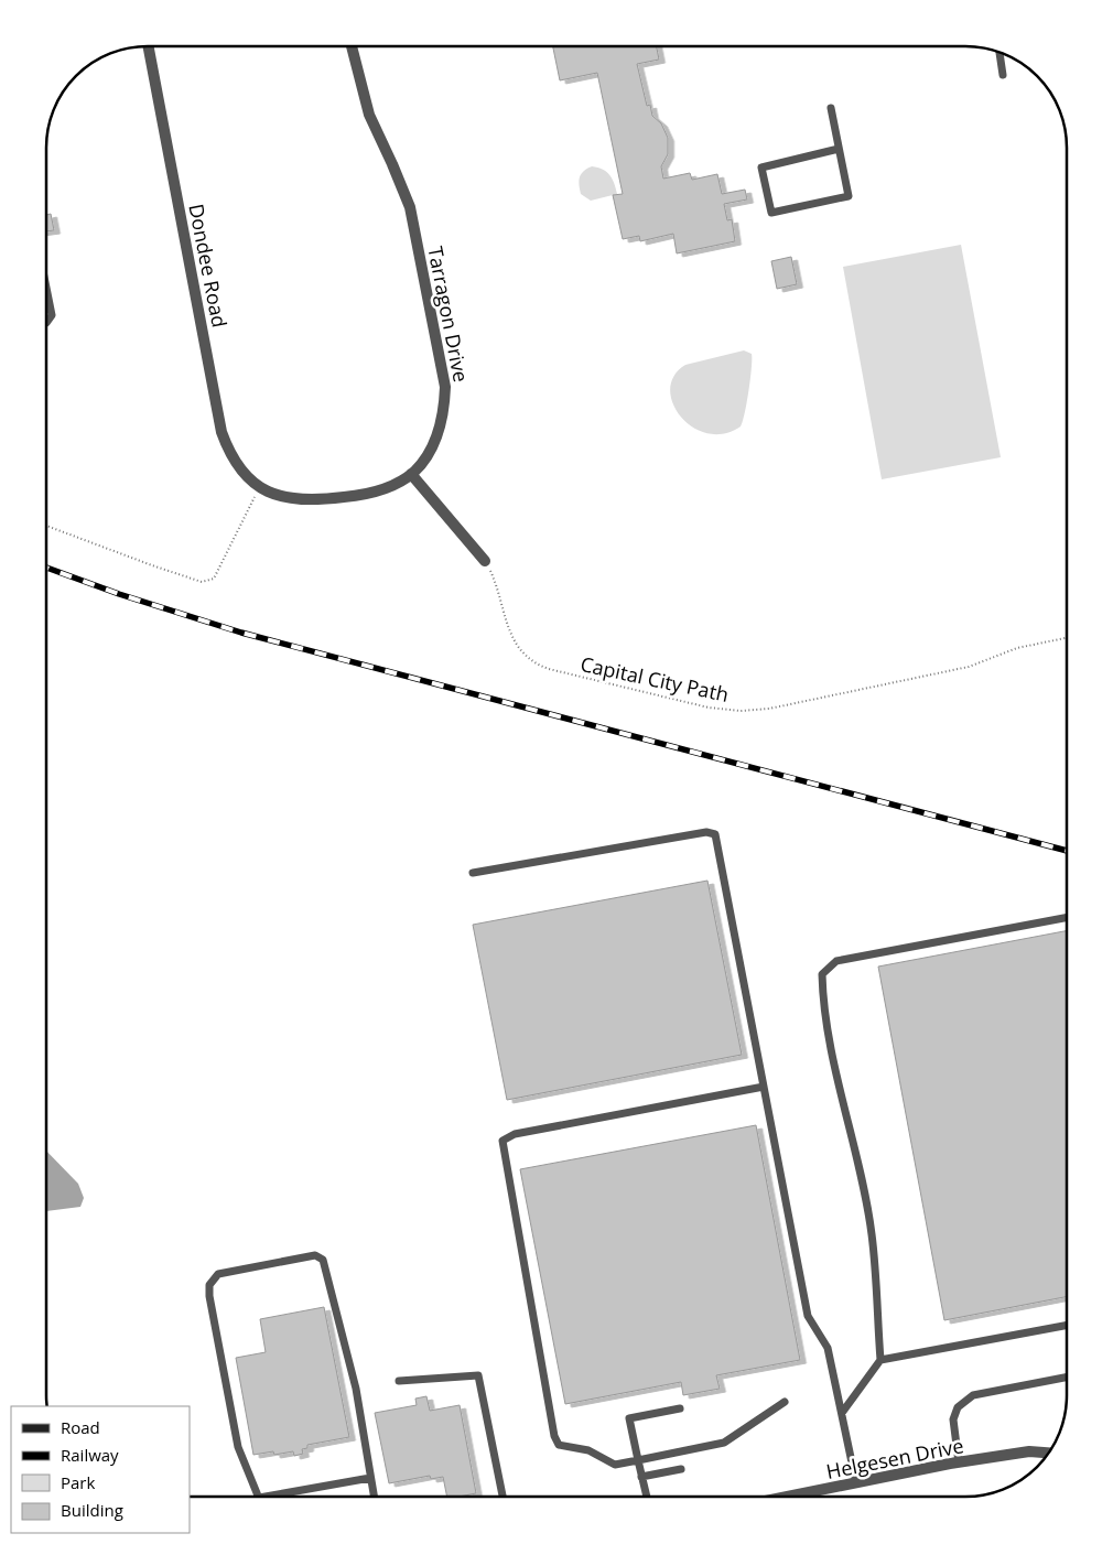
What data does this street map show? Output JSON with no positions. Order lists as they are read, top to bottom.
{
  "streets": {
    "street": ["Dondee Road", "Tarragon Drive", "Helgesen Drive"],
    "path": ["Capital City Path"]
  },
  "crossings": [
    ["Dondee Road", "Tarragon Drive"]
  ],
  "legend": [
    "Road",
    "Railway",
    "Park",
    "Building"
  ]
}
